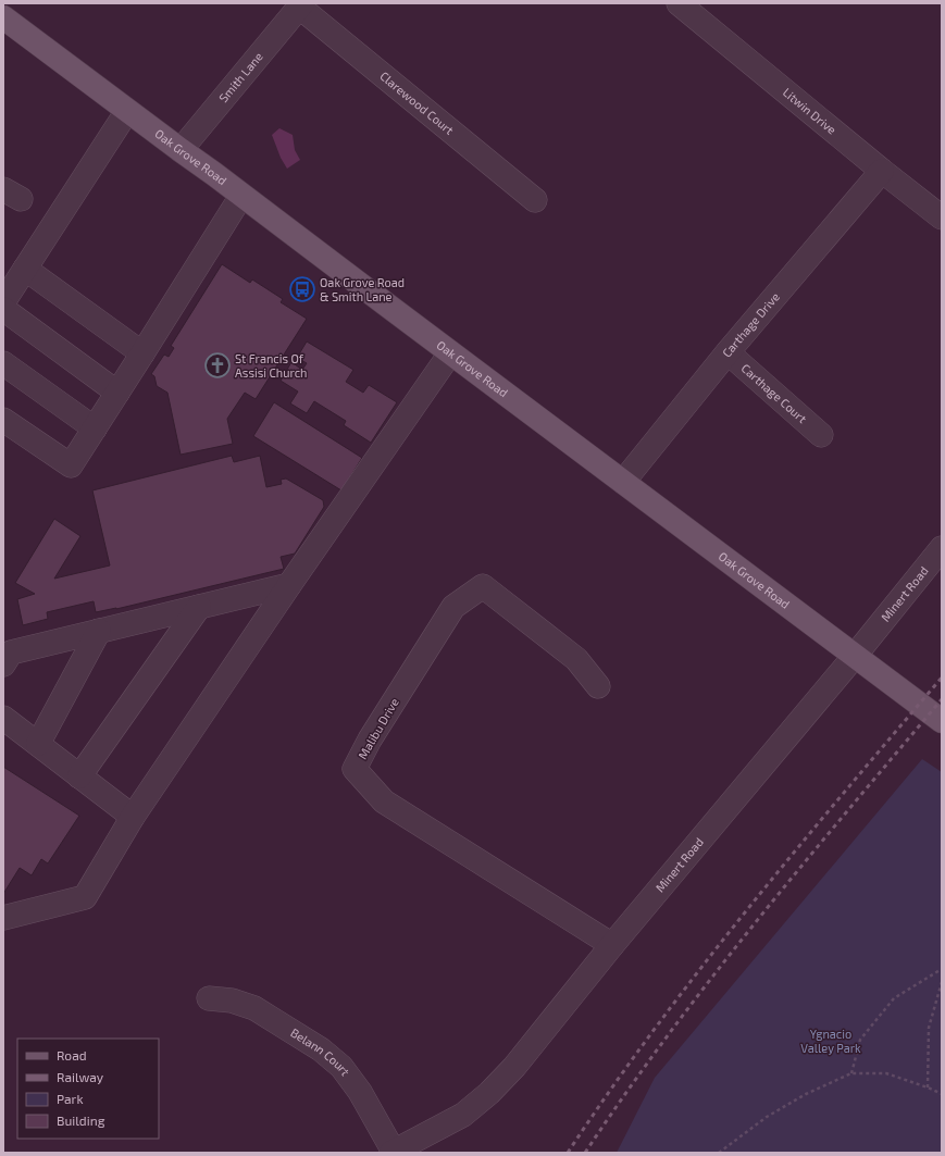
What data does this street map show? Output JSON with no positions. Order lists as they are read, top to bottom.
{
  "streets": {
    "main road": ["Oak Grove Road"],
    "street": [
      "Smith Lane",
      "Clarewood Court",
      "Litwin Drive",
      "Carthage Drive",
      "Carthage Court",
      "Minert Road",
      "Malibu Drive",
      "Belann Court"
    ]
  },
  "crossings": [
    ["Smith Lane", "Clarewood Court"],
    ["Smith Lane", "Oak Grove Road"],
    ["Litwin Drive", "Carthage Drive"],
    ["Oak Grove Road", "Carthage Drive"],
    ["Oak Grove Road", "Minert Road"],
    ["Carthage Drive", "Carthage Court"],
    ["Minert Road", "Malibu Drive"],
    ["Minert Road", "Belann Court"]
  ],
  "parks": ["Ygnacio Valley Park"],
  "places": {
    "bus stop": ["Oak Grove Road & Smith Lane"],
    "church": ["St Francis Of Assisi Church"]
  },
  "legend": [
    "Road",
    "Railway",
    "Park",
    "Building"
  ]
}
